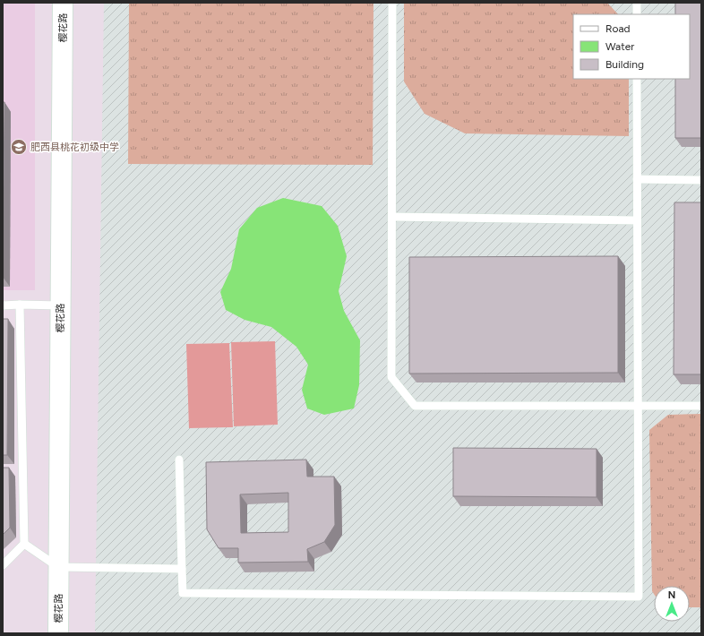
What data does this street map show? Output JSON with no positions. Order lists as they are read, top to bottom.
{
  "streets": {
    "street": ["樱花路"]
  },
  "places": {
    "school or university": ["肥西县桃花初级中学"]
  },
  "legend": ["Road", "Water", "Building"],
  "north": "top"
}
